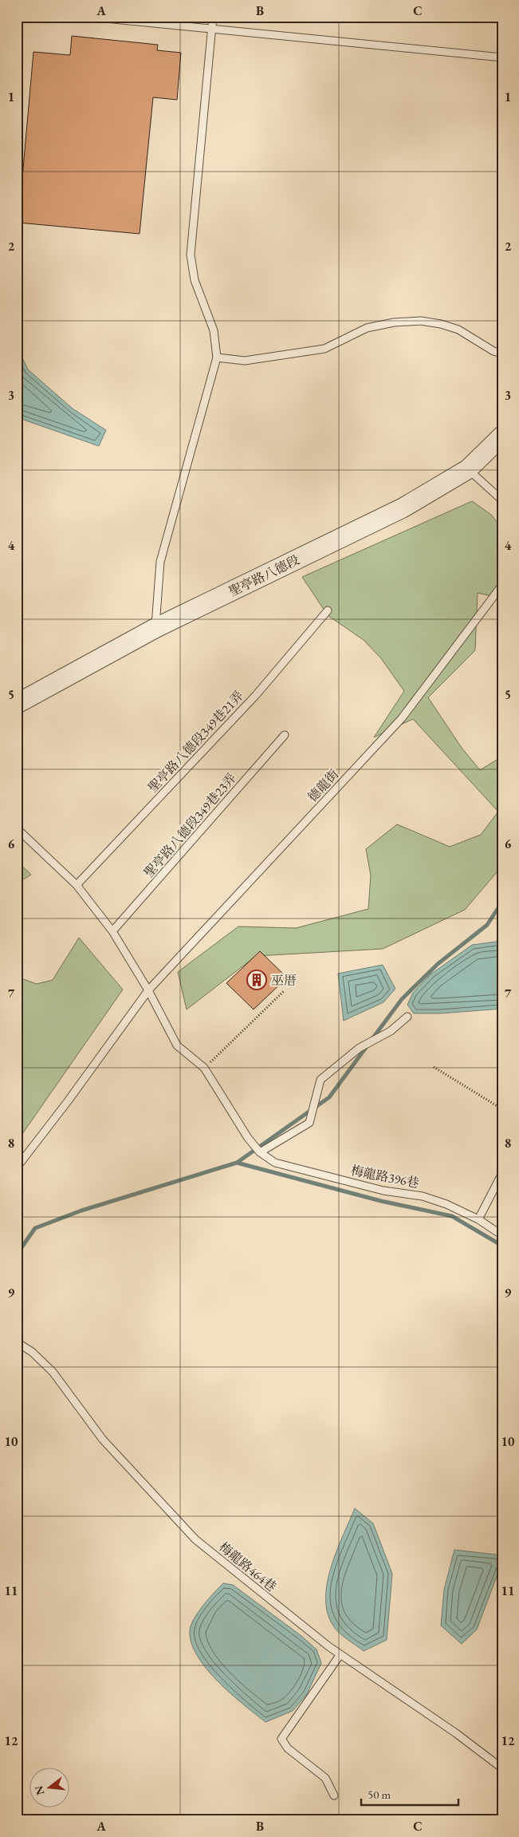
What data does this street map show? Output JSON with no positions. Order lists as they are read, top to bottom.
{
  "streets": {
    "street": ["聖亭路八德段"],
    "lane": [
      "聖亭路八德段349巷21弄",
      "德龍街",
      "聖亭路八德段349巷23弄",
      "梅龍路396巷",
      "梅龍路464巷"
    ]
  },
  "crossings": [
    ["聖亭路八德段349巷21弄", "梅龍路396巷"],
    ["德龍街", "梅龍路396巷"],
    ["聖亭路八德段349巷23弄", "梅龍路396巷"]
  ],
  "places": {
    "building": ["巫厝"]
  },
  "scale_bar": "50 m",
  "north": "left",
  "grid": {
    "columns": ["A", "B", "C"],
    "rows": [
      "1",
      "2",
      "3",
      "4",
      "5",
      "6",
      "7",
      "8",
      "9",
      "10",
      "11",
      "12"
    ]
  }
}
